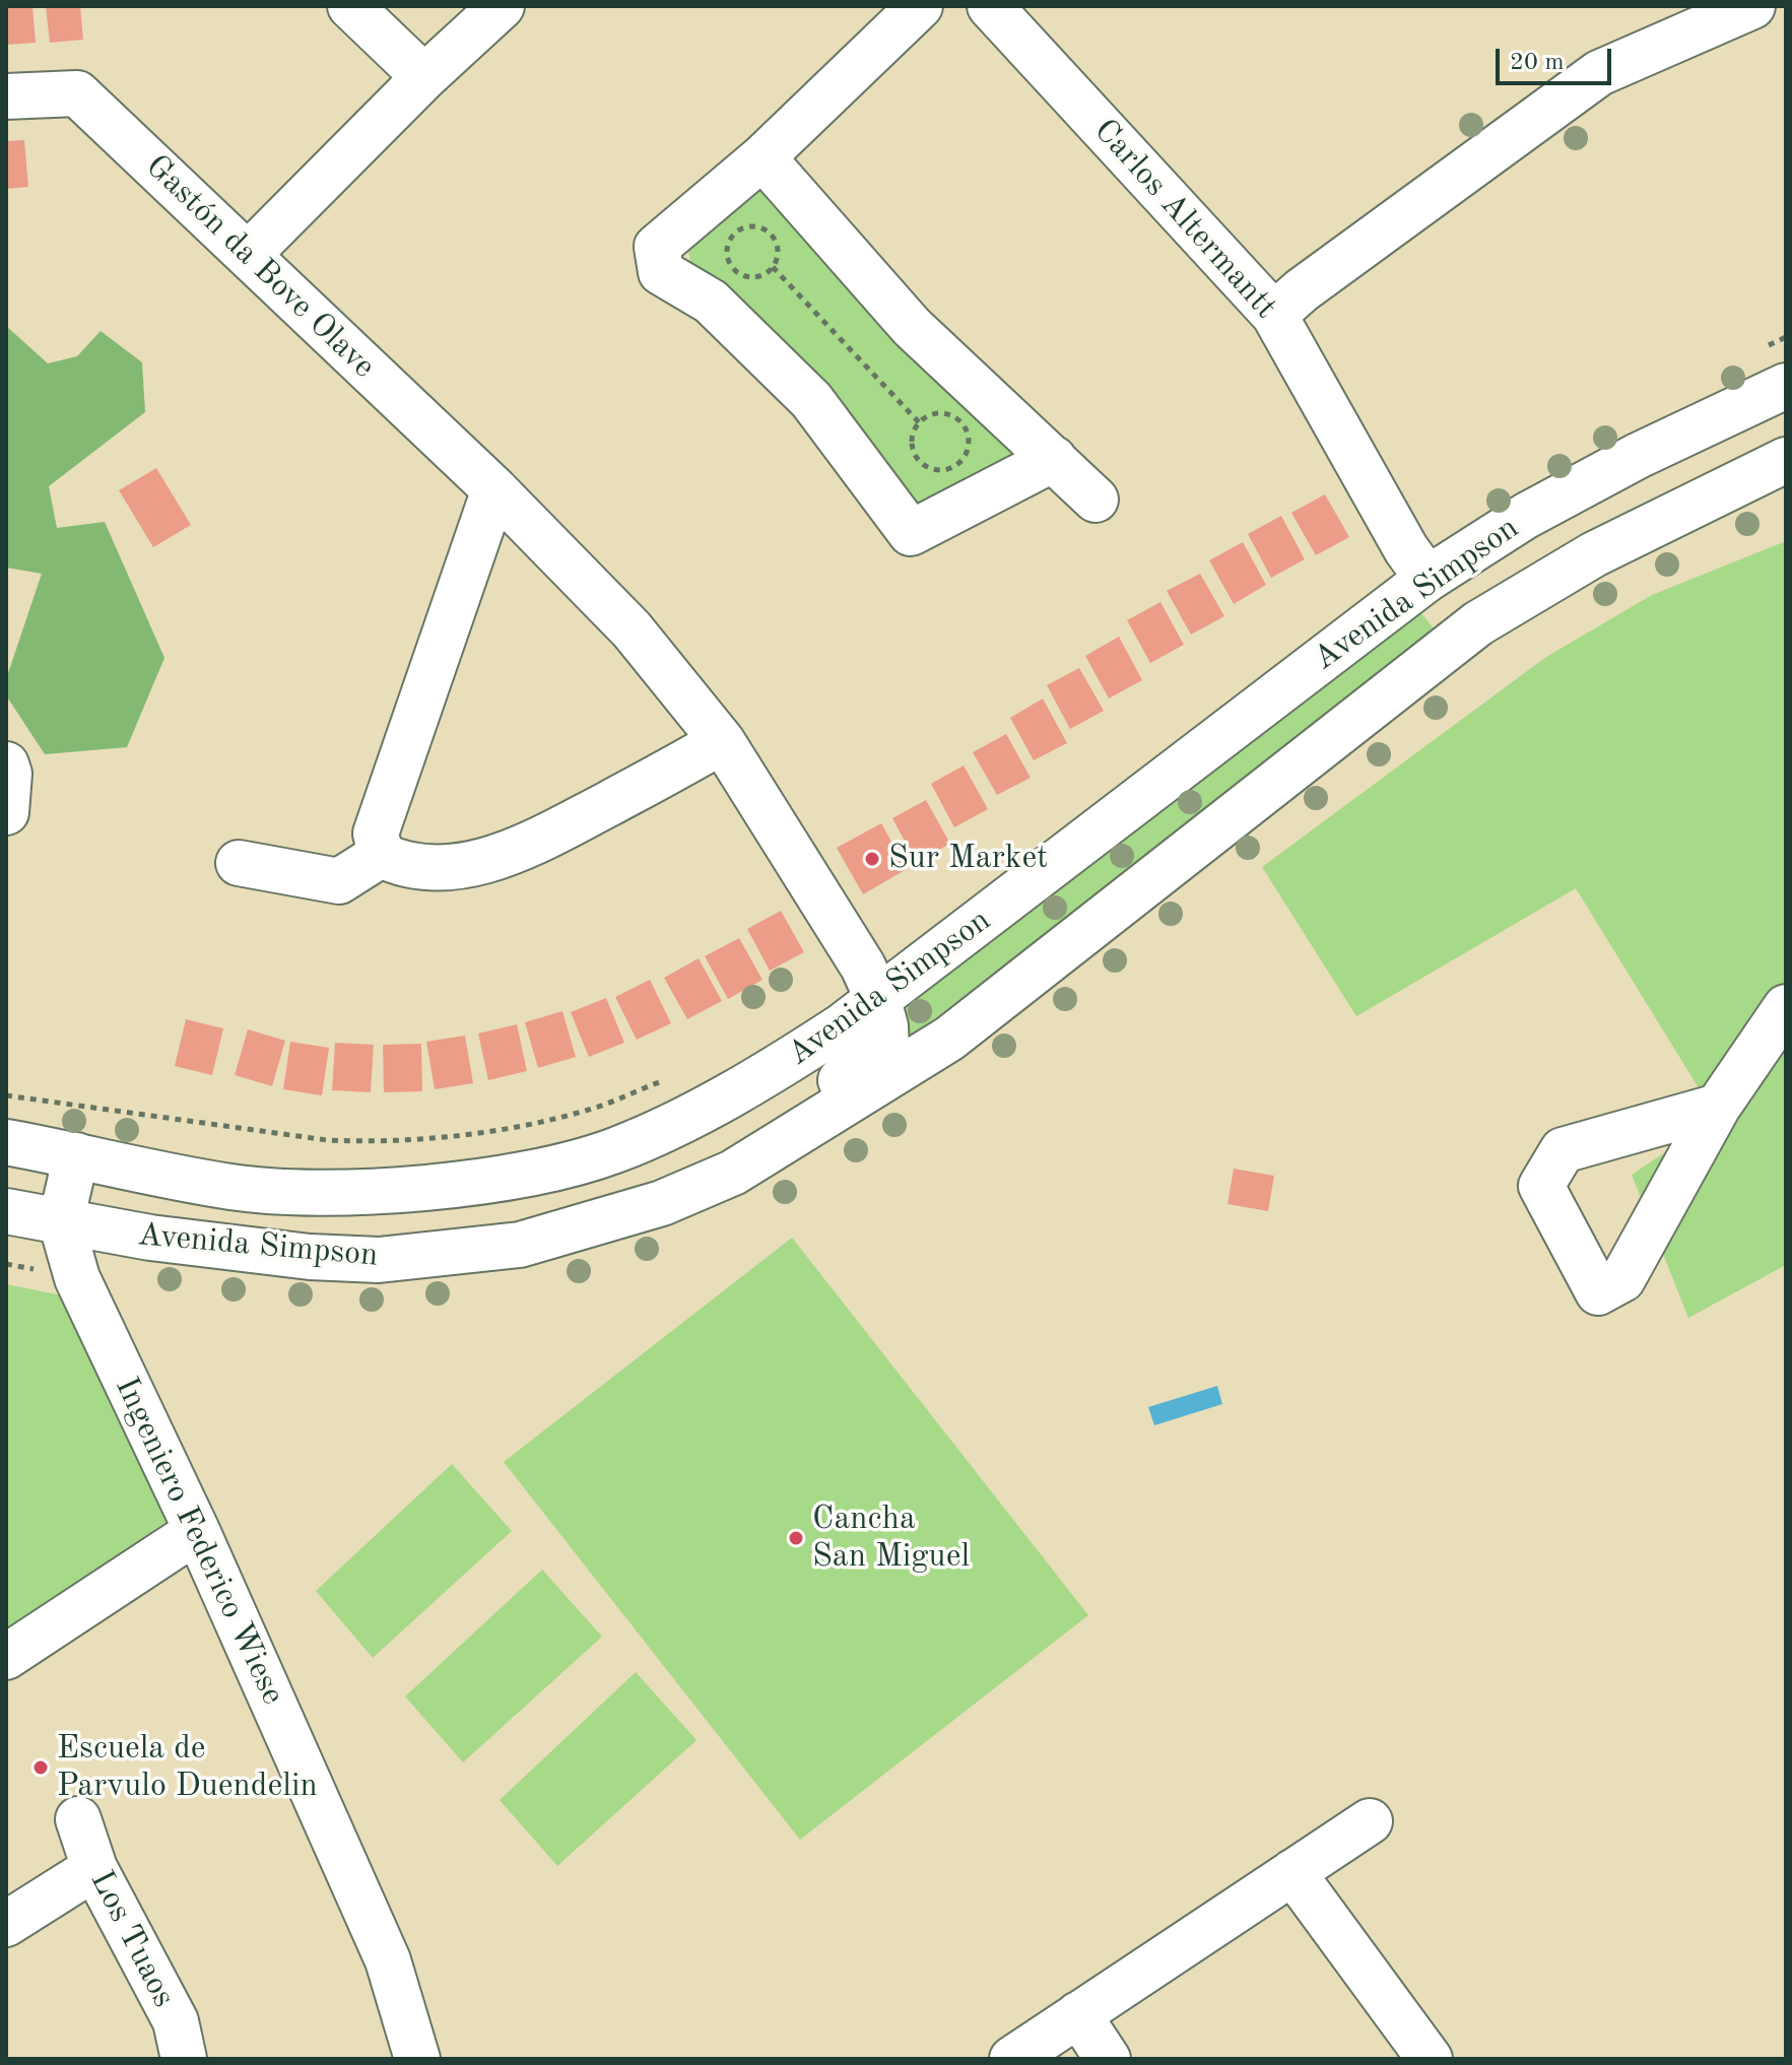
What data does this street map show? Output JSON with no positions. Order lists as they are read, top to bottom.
{
  "streets": {
    "street": [
      "Carlos Altermantt",
      "Gastón da Bove Olave",
      "Avenida Simpson",
      "Ingeniero Federico Wiese",
      "Los Tuaos"
    ]
  },
  "crossings": [
    ["Carlos Altermantt", "Avenida Simpson"],
    ["Gastón da Bove Olave", "Avenida Simpson"],
    ["Avenida Simpson", "Ingeniero Federico Wiese"]
  ],
  "places": ["Sur Market", "Cancha San Miguel", "Escuela de Parvulo Duendelin"],
  "scale_bar": "20 m"
}
